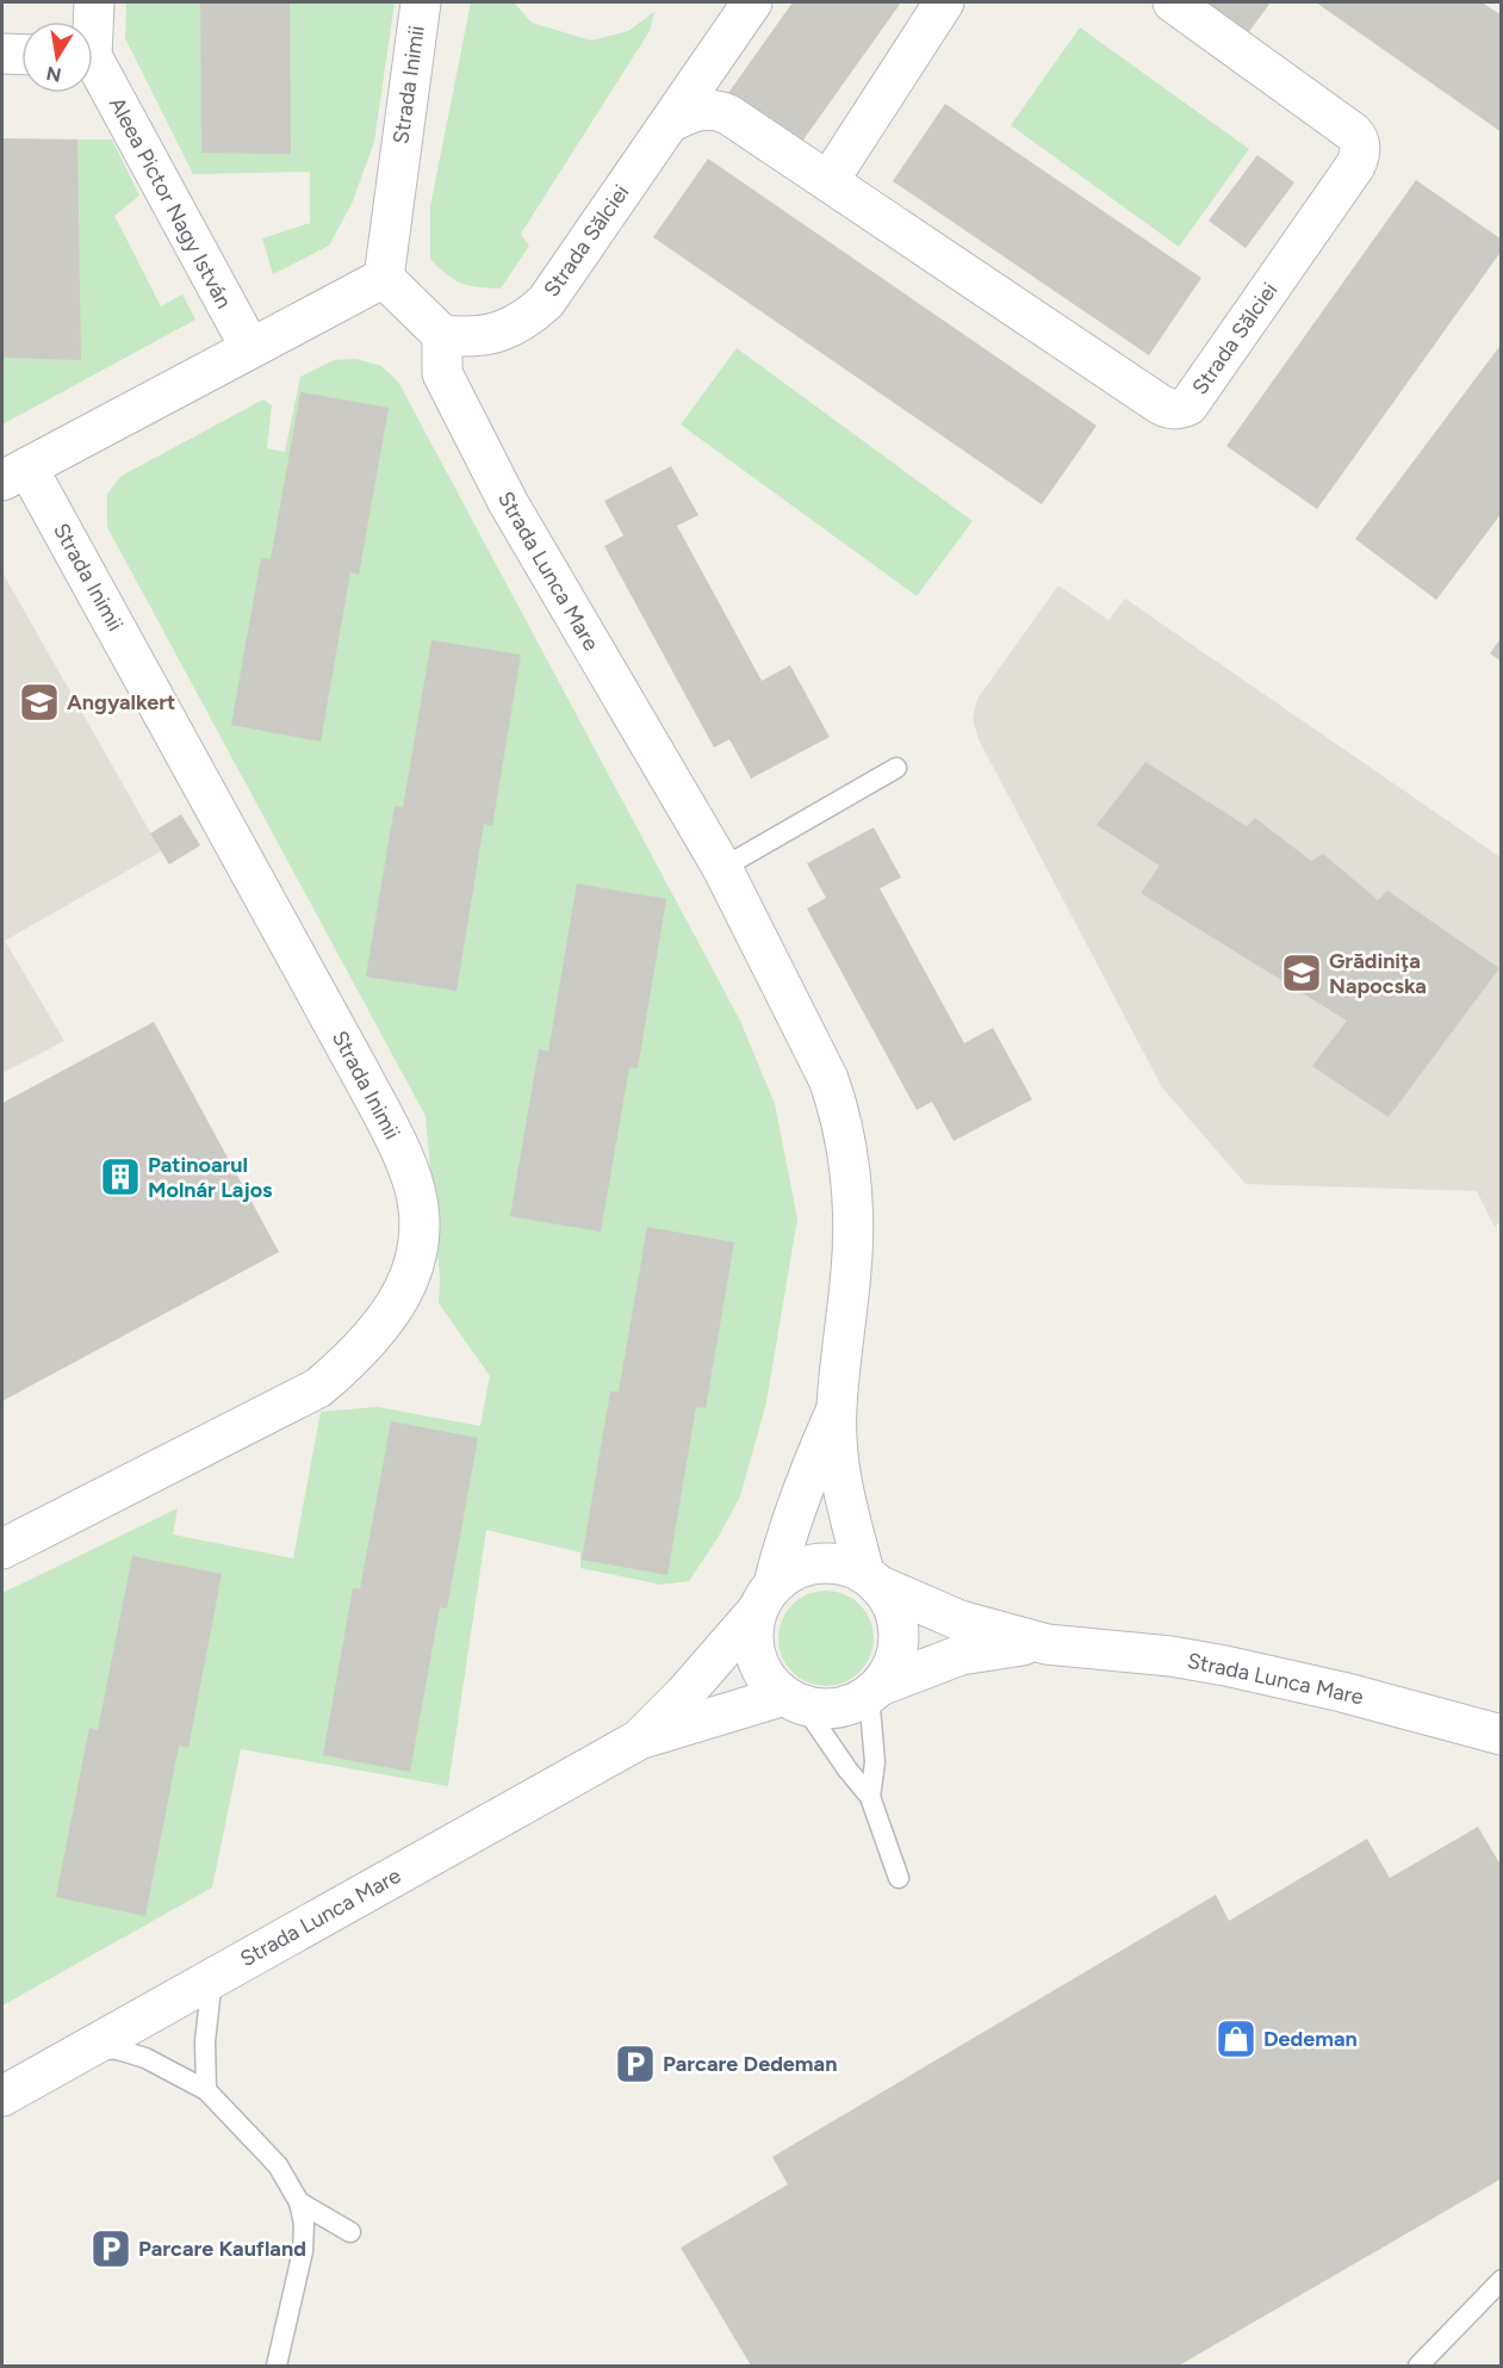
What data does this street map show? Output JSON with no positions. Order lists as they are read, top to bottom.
{
  "streets": {
    "street": [
      "Strada Inimii",
      "Aleea Pictor Nagy István",
      "Strada Sălciei",
      "Strada Lunca Mare"
    ]
  },
  "crossings": [
    ["Strada Inimii", "Aleea Pictor Nagy István"],
    ["Strada Sălciei", "Strada Lunca Mare"]
  ],
  "places": {
    "school or university": ["Angyalkert", "Grădiniţa Napocska"],
    "building": ["Patinoarul Molnár Lajos"],
    "shop": ["Dedeman"],
    "parking": ["Parcare Dedeman", "Parcare Kaufland"]
  },
  "north": "bottom"
}
